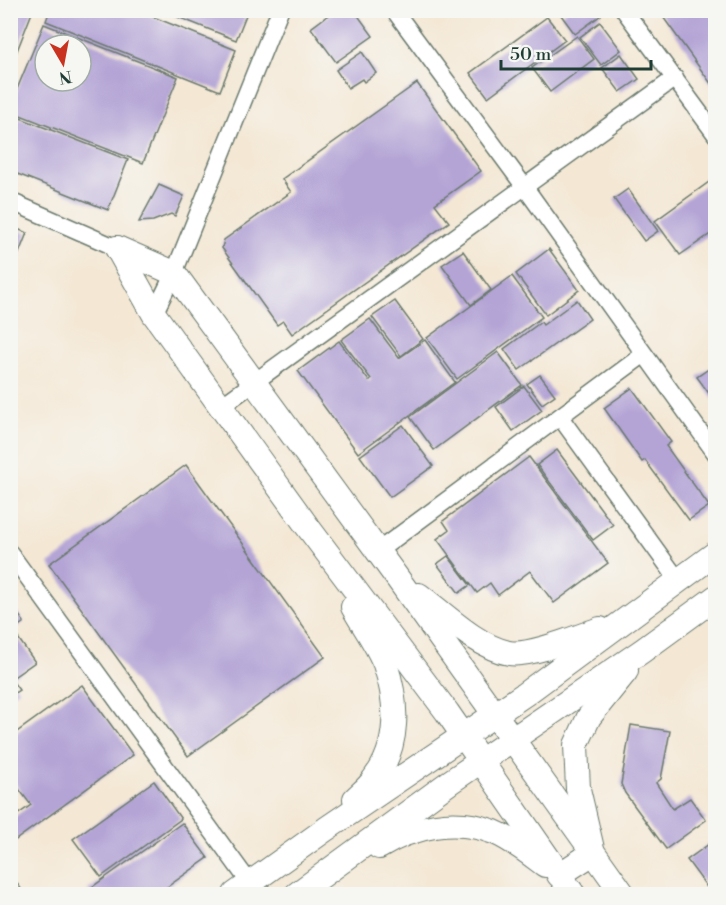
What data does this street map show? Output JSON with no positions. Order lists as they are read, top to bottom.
{
  "scale_bar": "50 m",
  "north": "bottom"
}
